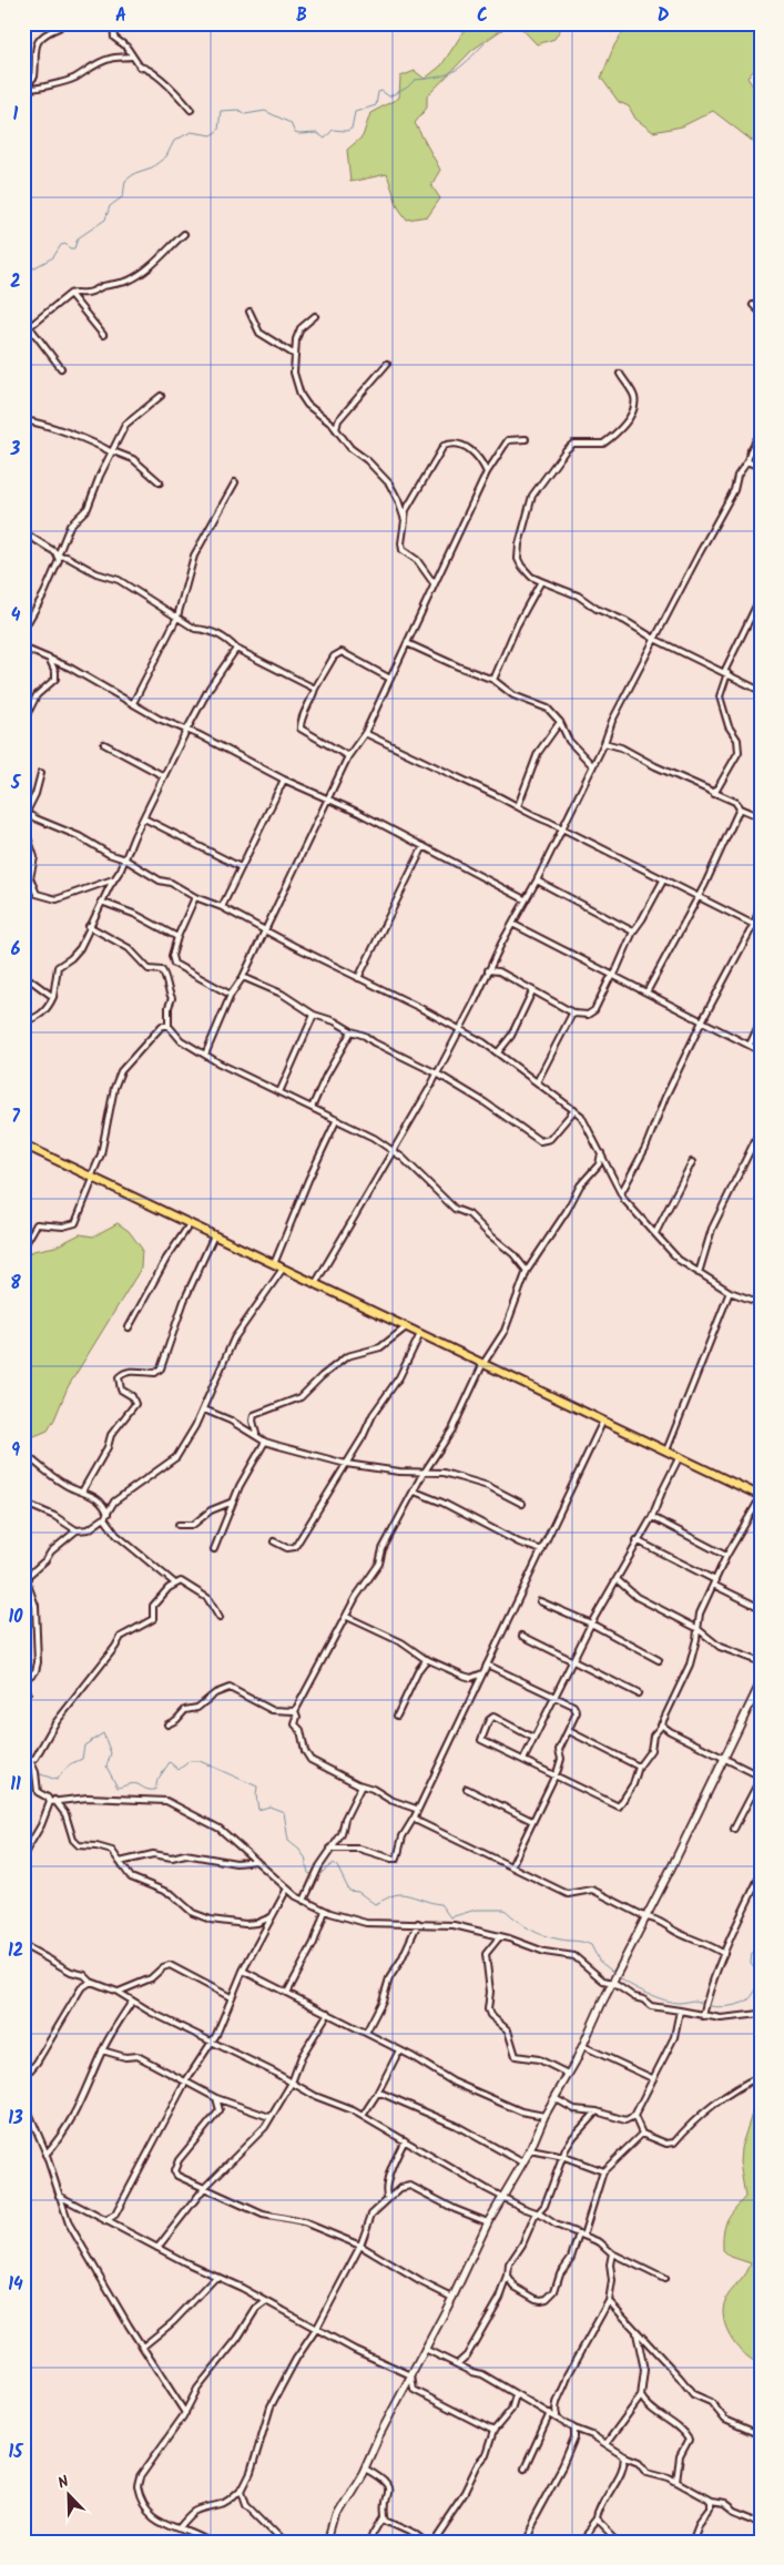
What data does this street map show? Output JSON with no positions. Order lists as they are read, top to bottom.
{
  "north": "top left",
  "grid": {
    "columns": [
      "A",
      "B",
      "C",
      "D"
    ],
    "rows": [
      "1",
      "2",
      "3",
      "4",
      "5",
      "6",
      "7",
      "8",
      "9",
      "10",
      "11",
      "12",
      "13",
      "14",
      "15"
    ]
  }
}
